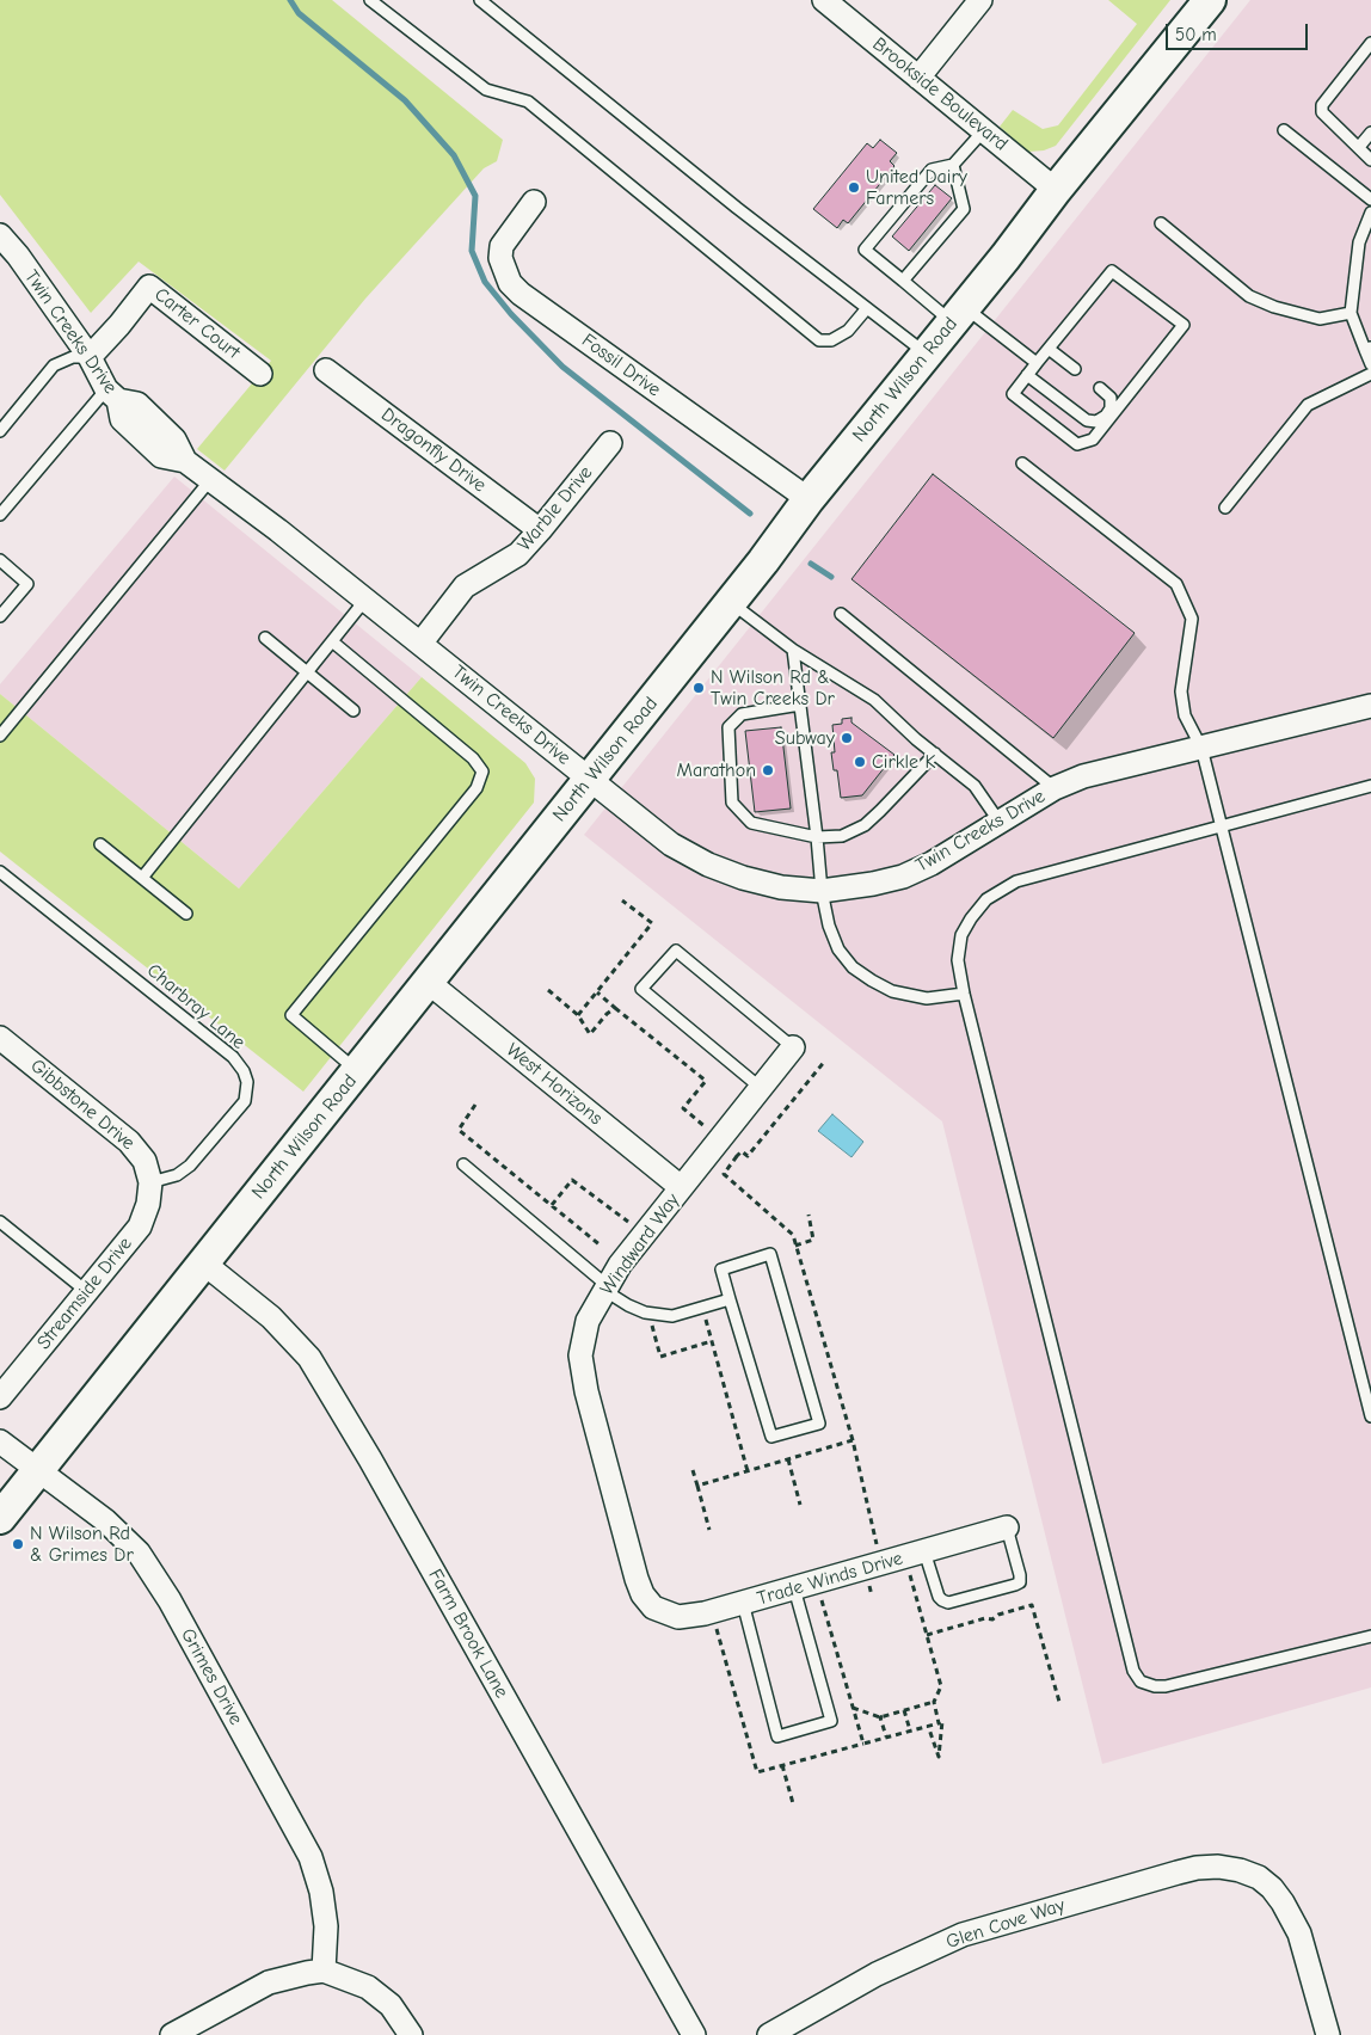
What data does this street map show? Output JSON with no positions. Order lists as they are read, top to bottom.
{
  "streets": {
    "main road": ["North Wilson Road"],
    "street": [
      "Brookside Boulevard",
      "Carter Court",
      "Twin Creeks Drive",
      "Fossil Drive",
      "Dragonfly Drive",
      "Warble Drive",
      "West Horizons",
      "Gibbstone Drive",
      "Windward Way",
      "Streamside Drive",
      "Trade Winds Drive",
      "Farm Brook Lane",
      "Grimes Drive",
      "Glen Cove Way"
    ],
    "lane": ["Charbray Lane"]
  },
  "crossings": [
    ["Brookside Boulevard", "North Wilson Road"],
    ["Carter Court", "Twin Creeks Drive"],
    ["Twin Creeks Drive", "North Wilson Road"],
    ["Twin Creeks Drive", "Warble Drive"],
    ["Fossil Drive", "North Wilson Road"],
    ["North Wilson Road", "West Horizons"],
    ["North Wilson Road", "Farm Brook Lane"],
    ["North Wilson Road", "Grimes Drive"],
    ["Dragonfly Drive", "Warble Drive"],
    ["Charbray Lane", "Gibbstone Drive"],
    ["Charbray Lane", "Streamside Drive"],
    ["West Horizons", "Windward Way"],
    ["Gibbstone Drive", "Streamside Drive"],
    ["Windward Way", "Trade Winds Drive"]
  ],
  "places": [
    "United Dairy Farmers",
    "N Wilson Rd & Twin Creeks Dr",
    "Subway",
    "Cirkle K",
    "Marathon",
    "N Wilson Rd & Grimes Dr"
  ],
  "scale_bar": "50 m"
}
